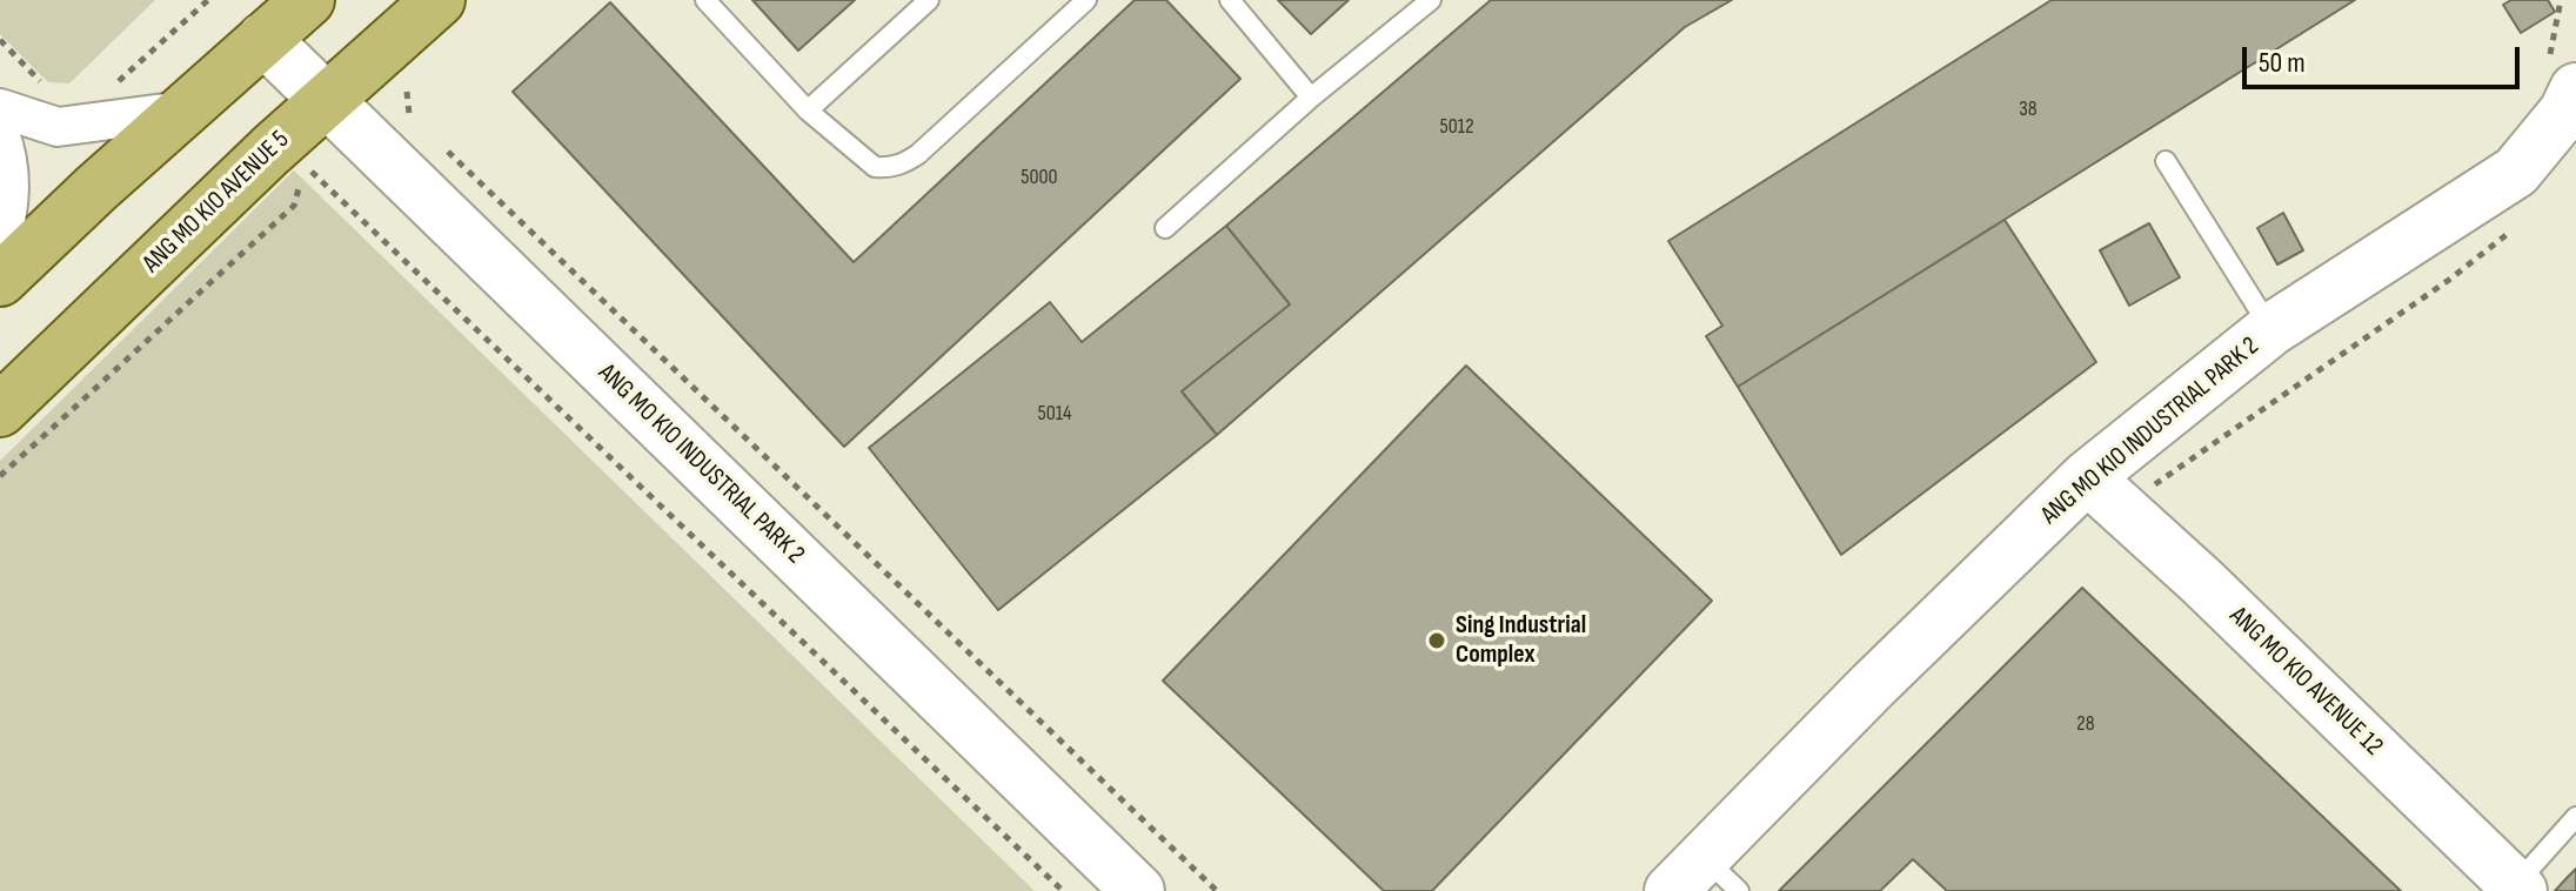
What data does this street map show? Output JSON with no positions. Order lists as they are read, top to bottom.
{
  "streets": {
    "main road": ["ANG MO KIO AVENUE 5"],
    "street": ["ANG MO KIO INDUSTRIAL PARK 2", "ANG MO KIO AVENUE 12"]
  },
  "crossings": [
    ["ANG MO KIO AVENUE 5", "ANG MO KIO INDUSTRIAL PARK 2"],
    ["ANG MO KIO INDUSTRIAL PARK 2", "ANG MO KIO AVENUE 12"]
  ],
  "places": ["Sing Industrial Complex"],
  "house_numbers": [
    "38",
    "5012",
    "5000",
    "5014",
    "28"
  ],
  "scale_bar": "50 m"
}
